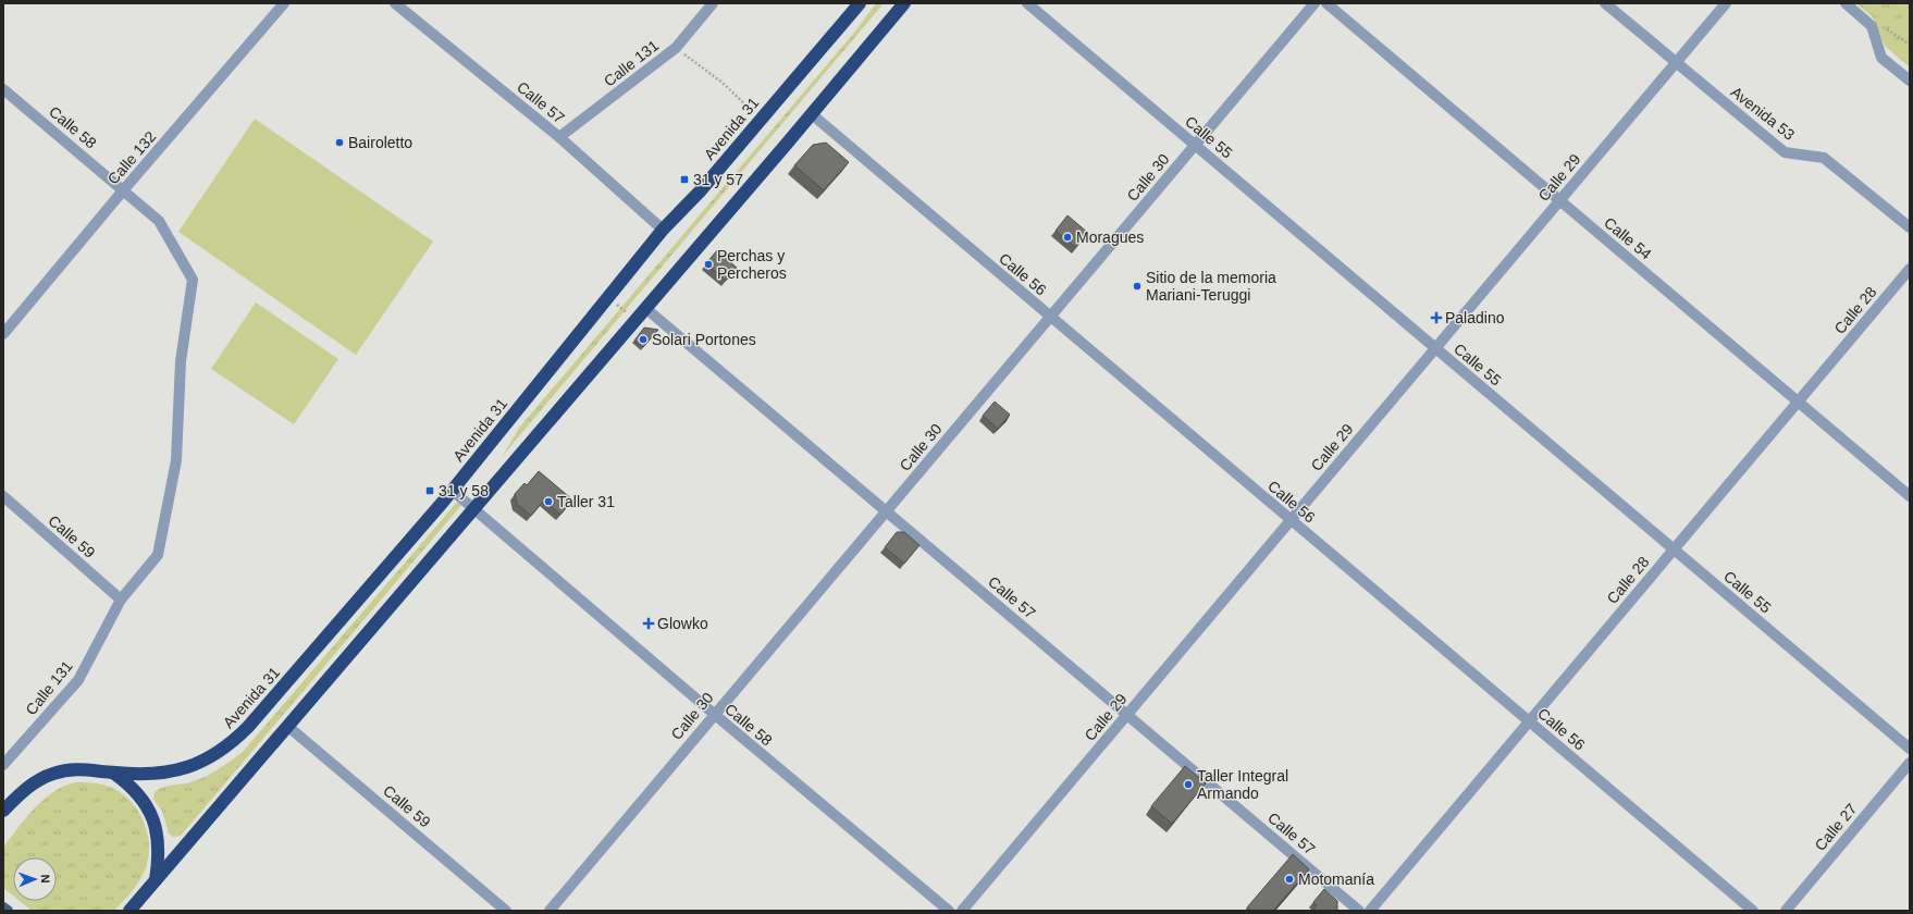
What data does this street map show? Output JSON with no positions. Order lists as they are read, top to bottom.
{
  "streets": {
    "highway": ["Avenida 31"],
    "street": [
      "Calle 131",
      "Calle 57",
      "Avenida 53",
      "Calle 58",
      "Calle 55",
      "Calle 132",
      "Calle 30",
      "Calle 29",
      "Calle 54",
      "Calle 56",
      "Calle 28",
      "Calle 59",
      "Calle 27"
    ]
  },
  "crossings": [
    ["Calle 131", "Calle 57"],
    ["Calle 131", "Calle 58"],
    ["Calle 131", "Calle 59"],
    ["Calle 57", "Avenida 31"],
    ["Calle 57", "Calle 30"],
    ["Calle 57", "Calle 29"],
    ["Avenida 53", "Calle 29"],
    ["Calle 58", "Avenida 31"],
    ["Calle 58", "Calle 132"],
    ["Calle 58", "Calle 30"],
    ["Calle 58", "Calle 59"],
    ["Calle 55", "Calle 30"],
    ["Calle 55", "Calle 29"],
    ["Calle 55", "Calle 28"],
    ["Calle 30", "Calle 56"],
    ["Calle 29", "Calle 54"],
    ["Calle 29", "Calle 56"],
    ["Calle 54", "Calle 28"],
    ["Calle 56", "Calle 28"]
  ],
  "places": {
    "other": [
      "Bairoletto",
      "Moragues",
      "Perchas y Percheros",
      "Sitio de la memoria Mariani-Teruggi",
      "Solari Portones",
      "Taller 31",
      "Taller Integral Armando",
      "Motomanía"
    ],
    "transit": ["31 y 57", "31 y 58"],
    "health": ["Paladino", "Glowko"]
  },
  "north": "right"
}
